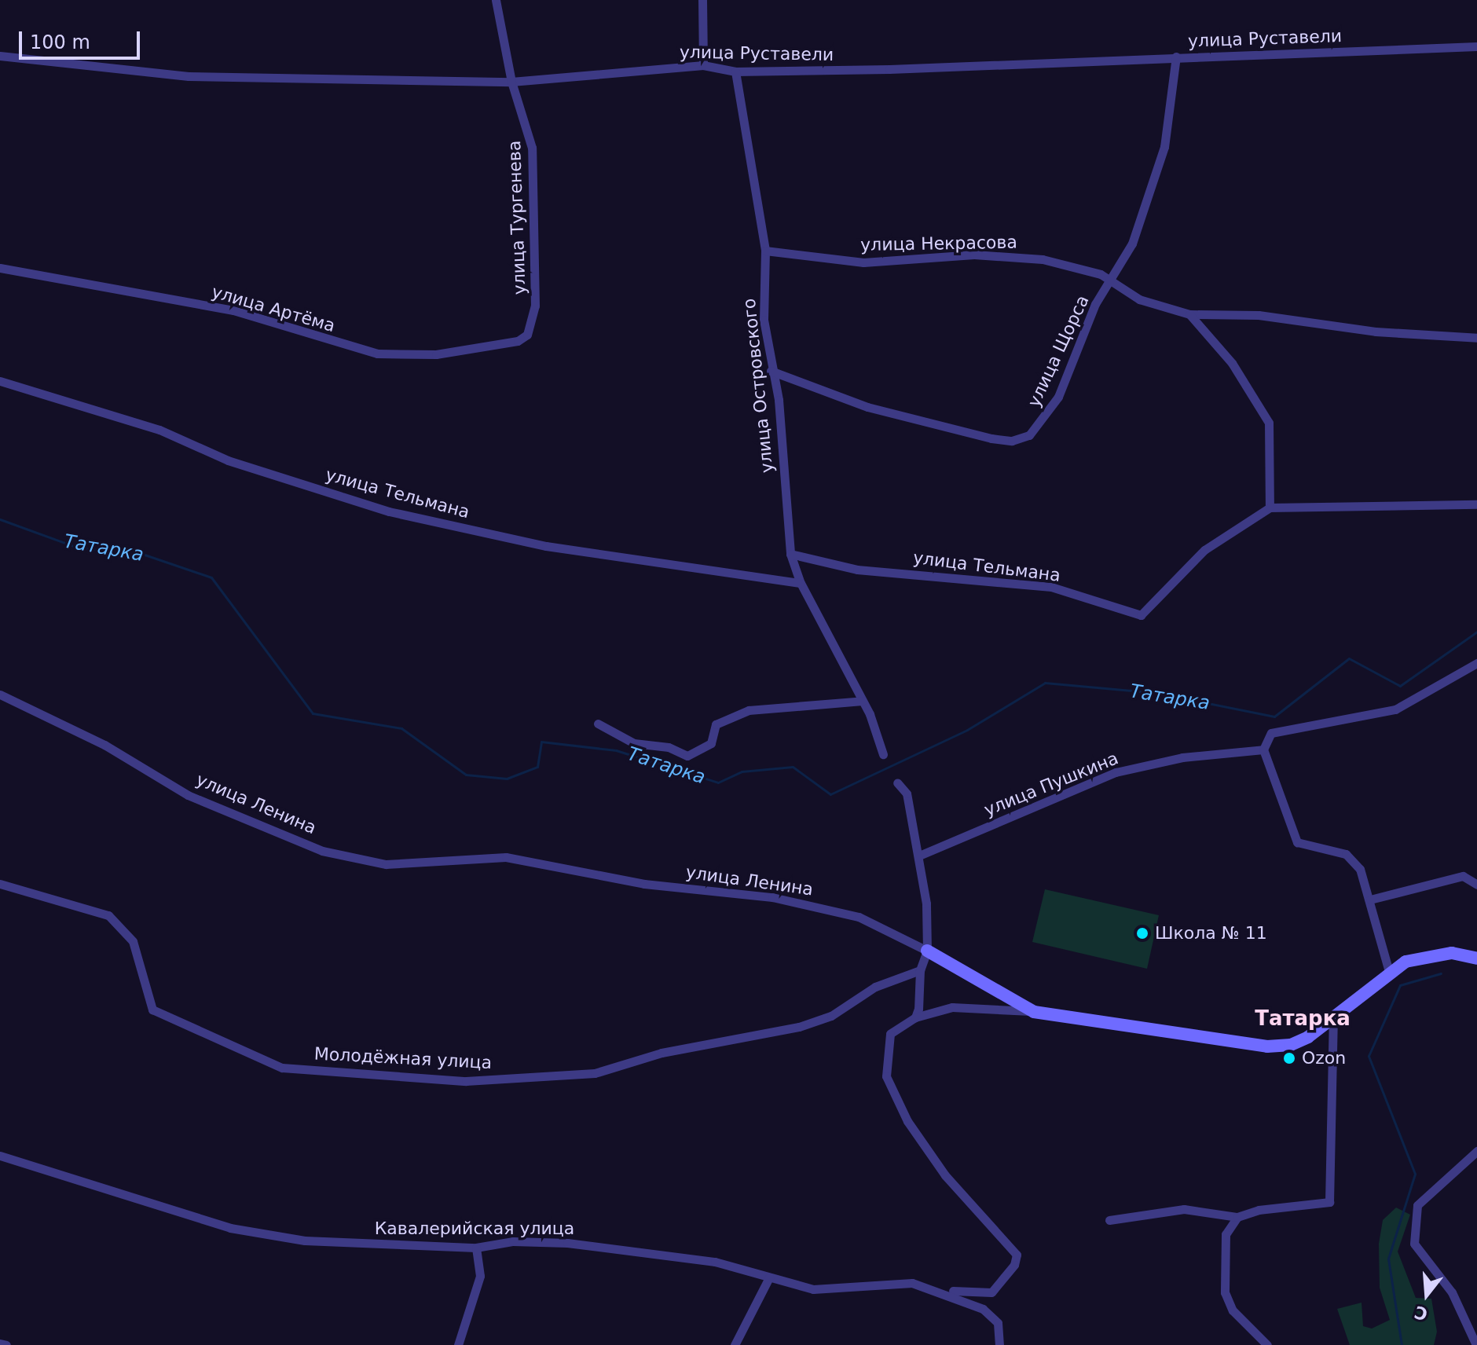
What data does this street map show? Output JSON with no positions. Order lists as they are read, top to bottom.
{
  "streets": {
    "street": [
      "улица Руставели",
      "улица Тургенева",
      "улица Некрасова",
      "улица Артёма",
      "улица Щорса",
      "улица Островского",
      "улица Тельмана",
      "улица Пушкина",
      "улица Ленина",
      "Молодёжная улица",
      "Кавалерийская улица"
    ]
  },
  "crossings": [
    ["улица Руставели", "улица Тургенева"],
    ["улица Руставели", "улица Щорса"],
    ["улица Руставели", "улица Островского"],
    ["улица Тургенева", "улица Артёма"],
    ["улица Некрасова", "улица Щорса"],
    ["улица Некрасова", "улица Островского"],
    ["улица Щорса", "улица Островского"],
    ["улица Островского", "улица Тельмана"]
  ],
  "districts": ["Татарка"],
  "water": ["Татарка"],
  "places": ["Школа № 11", "Ozon"],
  "scale_bar": "100 m",
  "north": "bottom"
}
